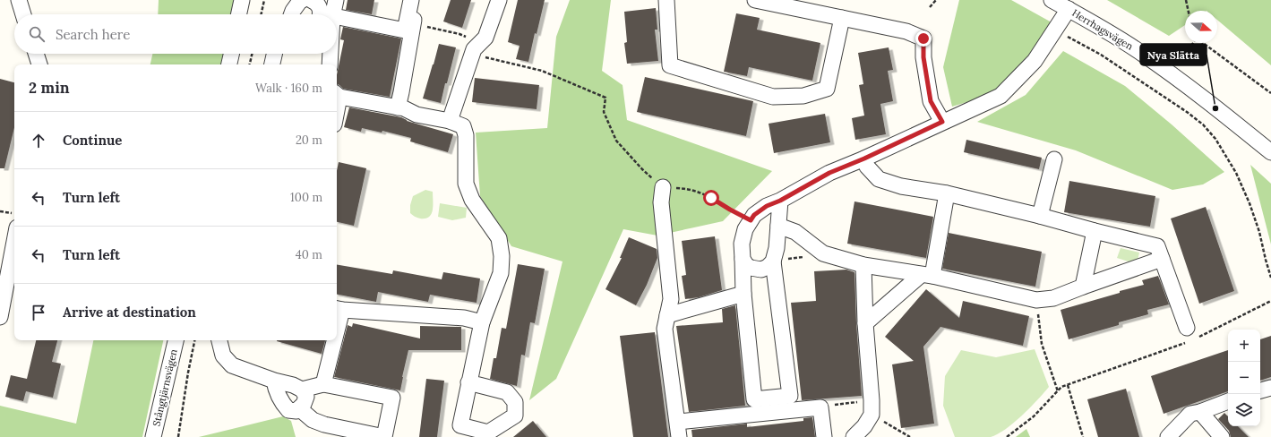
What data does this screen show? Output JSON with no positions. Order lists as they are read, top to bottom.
{
  "streets": {
    "street": ["Herrhagsvägen", "Stångtjärnsvägen"]
  },
  "places": ["Nya Slätta"],
  "north": "right",
  "page": {
    "search": "Search here",
    "heading": ["2 min", "Walk · 160 m"],
    "list": [
      ["Continue", "20 m"],
      ["Turn left", "100 m"],
      ["Turn left", "40 m"],
      "Arrive at destination"
    ],
    "map_buttons": ["+", "−"]
  }
}
